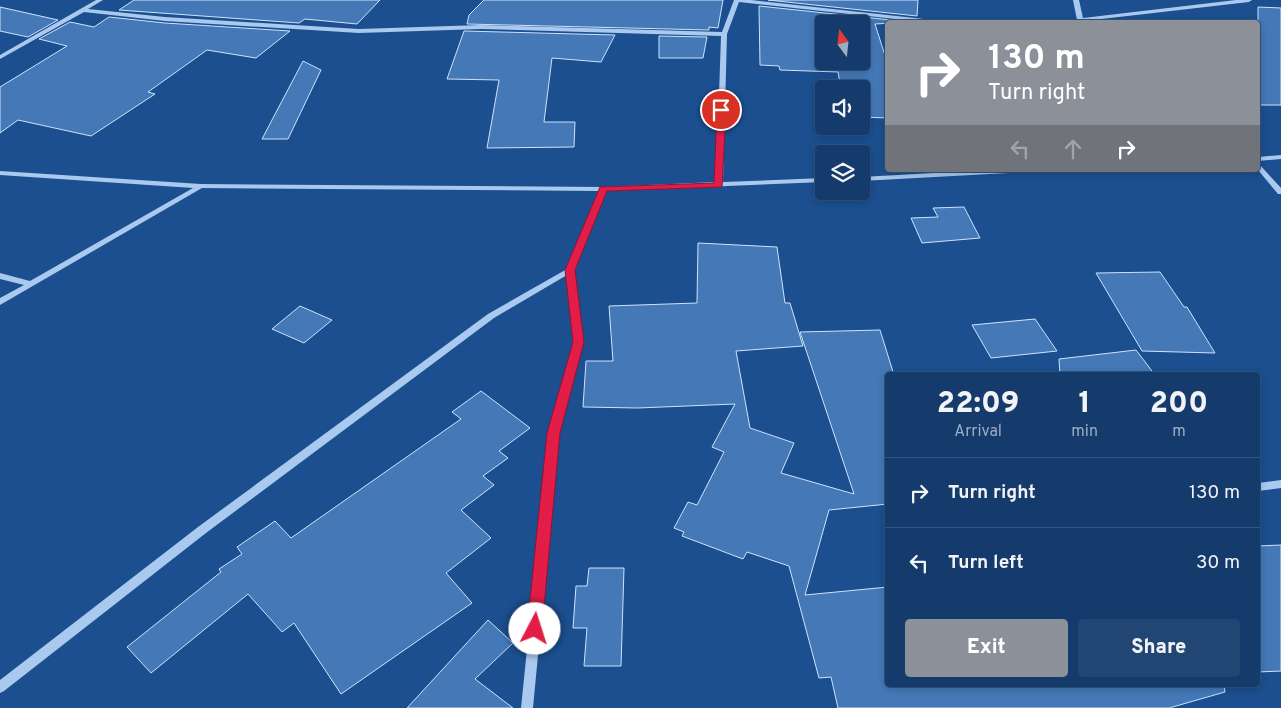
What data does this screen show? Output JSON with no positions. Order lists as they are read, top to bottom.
{
  "north": "top",
  "page": {
    "turn": ["130 m", "Turn right"],
    "eta": [
      "22:09",
      "Arrival",
      "1",
      "min",
      "200",
      "m"
    ],
    "list": [
      {
        "name": "Turn right",
        "value": "130 m"
      },
      {
        "name": "Turn left",
        "value": "30 m"
      }
    ],
    "buttons": ["Exit", "Share"]
  }
}
